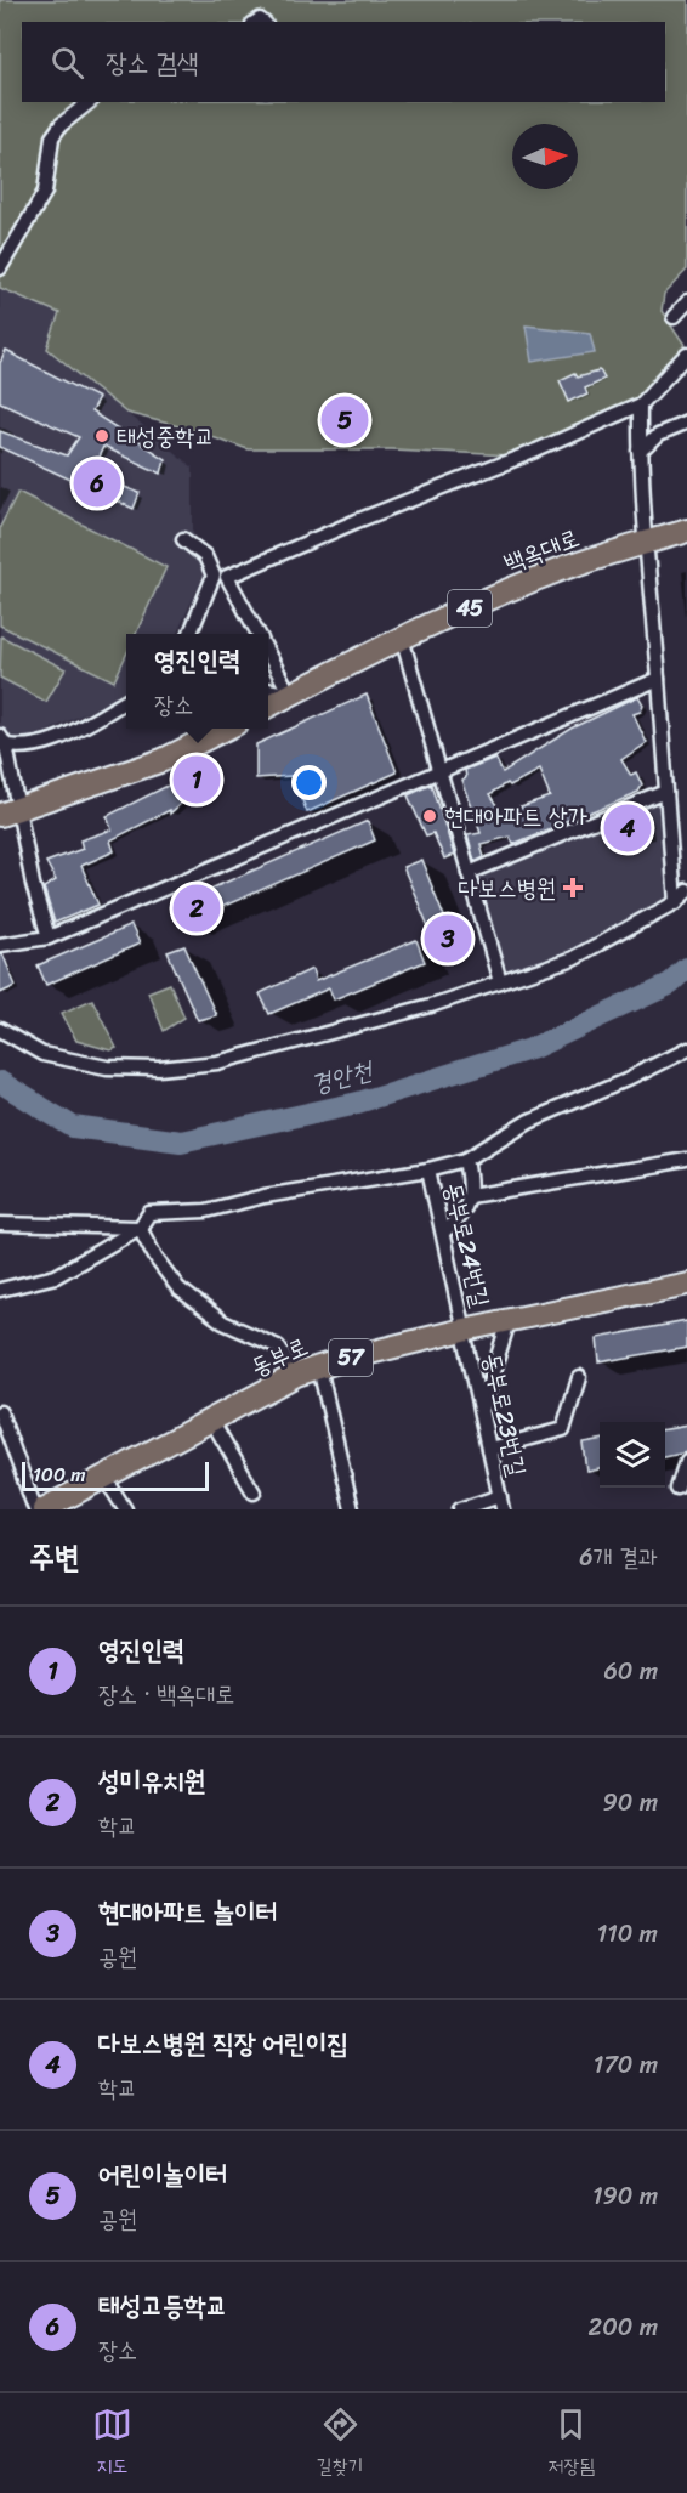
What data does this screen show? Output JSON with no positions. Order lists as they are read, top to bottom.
{
  "streets": {
    "main road": [
      "백옥대로",
      "45",
      "동부로",
      "57"
    ],
    "street": ["동부로24번길", "동부로23번길"]
  },
  "crossings": [
    ["동부로24번길", "동부로"],
    ["동부로24번길", "동부로23번길"],
    ["동부로", "동부로23번길"]
  ],
  "water": ["경안천"],
  "places": {
    "other": ["태성중학교", "현대아파트 상가"],
    "health": ["다보스병원"]
  },
  "scale_bar": "100 m",
  "north": "right",
  "page": {
    "search": "장소 검색",
    "pins": [
      "5",
      "6",
      "1",
      "4",
      "2",
      "3"
    ],
    "popup": ["영진인력", "장소"],
    "scale": "100 m",
    "heading": ["주변", "6개 결과"],
    "list": [
      {
        "mark": "1",
        "name": "영진인력",
        "note": "장소 · 백옥대로",
        "value": "60 m"
      },
      {
        "mark": "2",
        "name": "성미유치원",
        "note": "학교",
        "value": "90 m"
      },
      {
        "mark": "3",
        "name": "현대아파트 놀이터",
        "note": "공원",
        "value": "110 m"
      },
      {
        "mark": "4",
        "name": "다보스병원 직장 어린이집",
        "note": "학교",
        "value": "170 m"
      },
      {
        "mark": "5",
        "name": "어린이놀이터",
        "note": "공원",
        "value": "190 m"
      },
      {
        "mark": "6",
        "name": "태성고등학교",
        "note": "장소",
        "value": "200 m"
      }
    ],
    "nav": ["지도", "길찾기", "저장됨"]
  }
}
